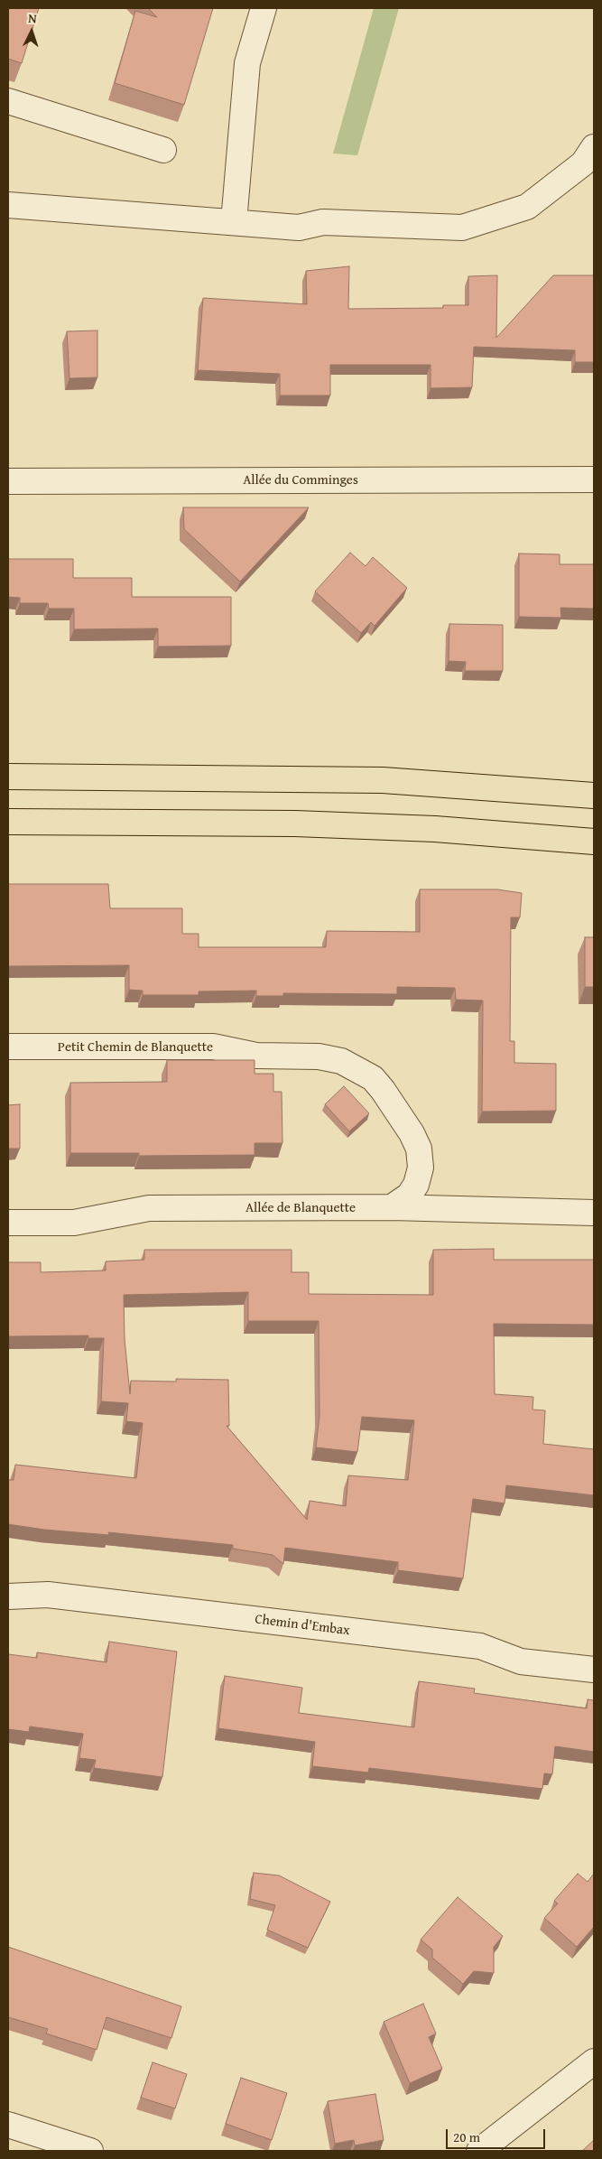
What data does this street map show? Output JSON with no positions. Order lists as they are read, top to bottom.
{
  "streets": {
    "street": [
      "Allée du Comminges",
      "Petit Chemin de Blanquette",
      "Allée de Blanquette",
      "Chemin d'Embax"
    ]
  },
  "crossings": [
    ["Petit Chemin de Blanquette", "Allée de Blanquette"]
  ],
  "scale_bar": "20 m",
  "north": "top"
}
